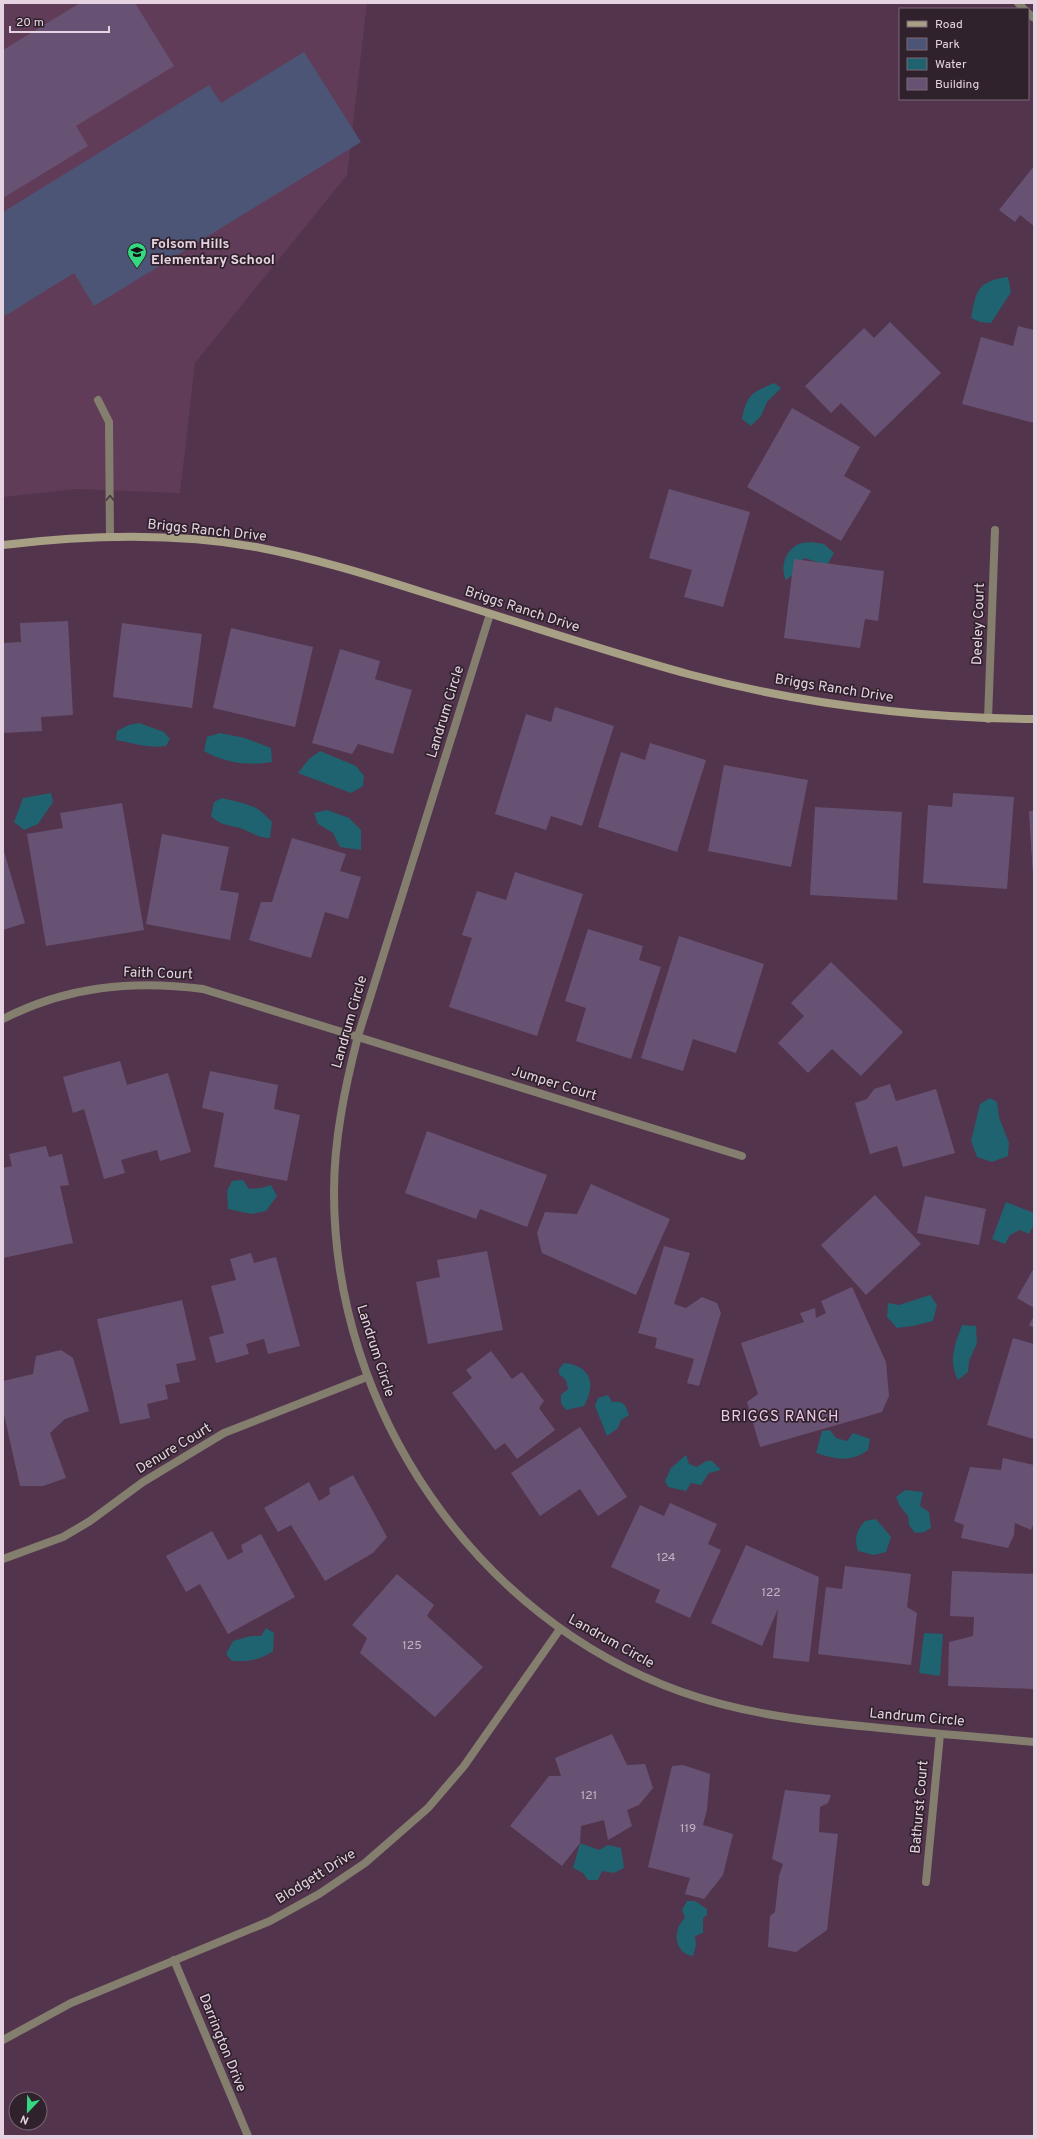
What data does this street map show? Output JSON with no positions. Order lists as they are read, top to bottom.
{
  "streets": {
    "street": [
      "Briggs Ranch Drive",
      "Deeley Court",
      "Landrum Circle",
      "Faith Court",
      "Jumper Court",
      "Denure Court",
      "Bathurst Court",
      "Blodgett Drive",
      "Darrington Drive"
    ]
  },
  "crossings": [
    ["Briggs Ranch Drive", "Deeley Court"],
    ["Briggs Ranch Drive", "Landrum Circle"],
    ["Landrum Circle", "Faith Court"],
    ["Landrum Circle", "Jumper Court"],
    ["Landrum Circle", "Denure Court"],
    ["Landrum Circle", "Bathurst Court"],
    ["Landrum Circle", "Blodgett Drive"],
    ["Faith Court", "Jumper Court"],
    ["Blodgett Drive", "Darrington Drive"]
  ],
  "districts": ["BRIGGS RANCH"],
  "places": {
    "school or university": ["Folsom Hills Elementary School"]
  },
  "house_numbers": [
    "124",
    "122",
    "125",
    "121",
    "119"
  ],
  "legend": [
    "Road",
    "Park",
    "Water",
    "Building"
  ],
  "scale_bar": "20 m",
  "north": "bottom"
}
